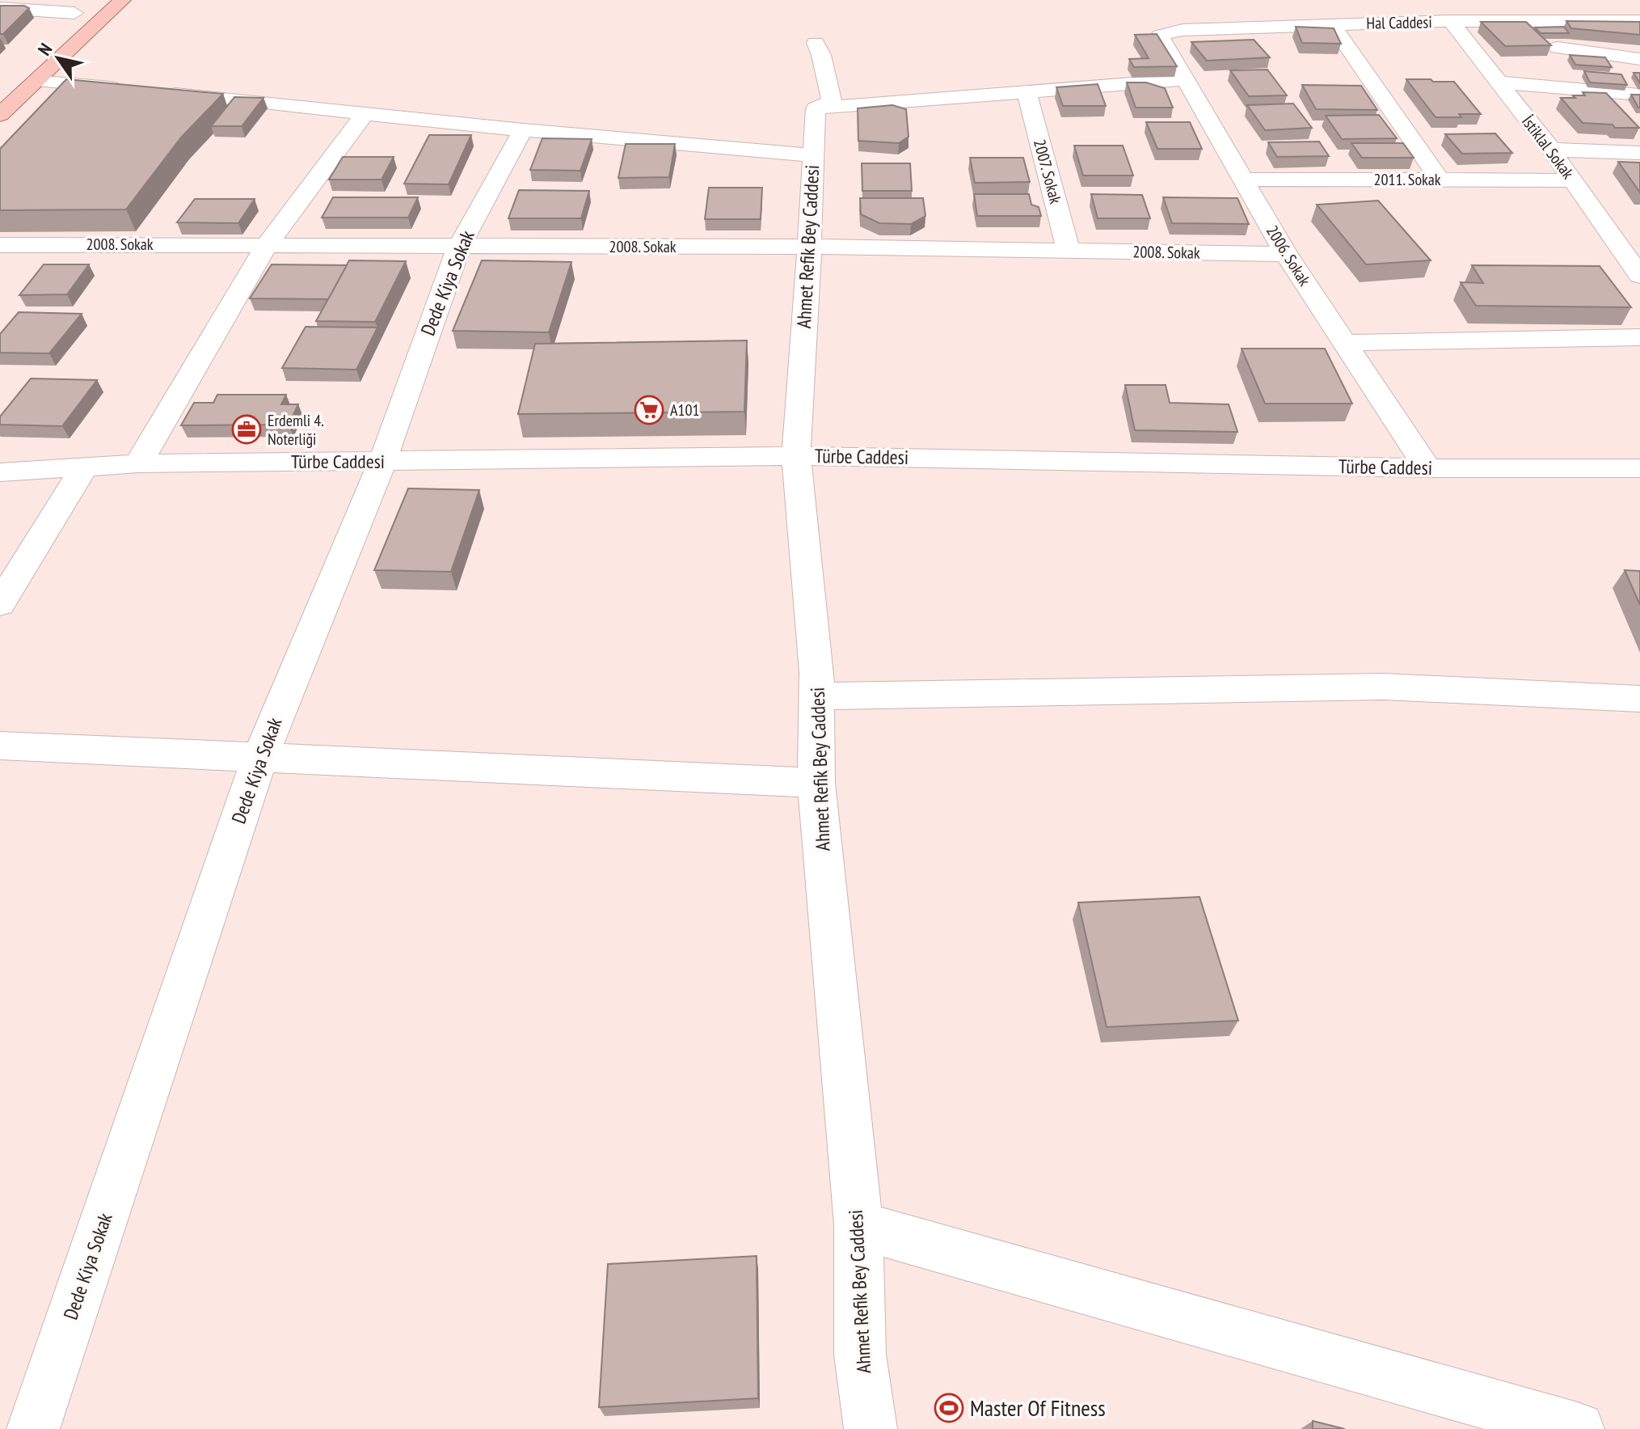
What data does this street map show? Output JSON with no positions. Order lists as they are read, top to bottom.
{
  "streets": {
    "street": [
      "Hal Caddesi",
      "İstiklal Sokak",
      "2007. Sokak",
      "2011. Sokak",
      "2008. Sokak",
      "Ahmet Refik Bey Caddesi",
      "2006. Sokak",
      "Dede Kiya Sokak",
      "Türbe Caddesi"
    ]
  },
  "crossings": [
    ["Hal Caddesi", "İstiklal Sokak"],
    ["Hal Caddesi", "2006. Sokak"],
    ["İstiklal Sokak", "2011. Sokak"],
    ["2007. Sokak", "2008. Sokak"],
    ["2011. Sokak", "2006. Sokak"],
    ["2008. Sokak", "Ahmet Refik Bey Caddesi"],
    ["2008. Sokak", "2006. Sokak"],
    ["2008. Sokak", "Dede Kiya Sokak"],
    ["Ahmet Refik Bey Caddesi", "Türbe Caddesi"],
    ["2006. Sokak", "Türbe Caddesi"],
    ["Dede Kiya Sokak", "Türbe Caddesi"]
  ],
  "places": {
    "supermarket": ["A101"],
    "office": ["Erdemli 4. Noterliği"],
    "sports": ["Master Of Fitness"]
  },
  "north": "top left"
}
